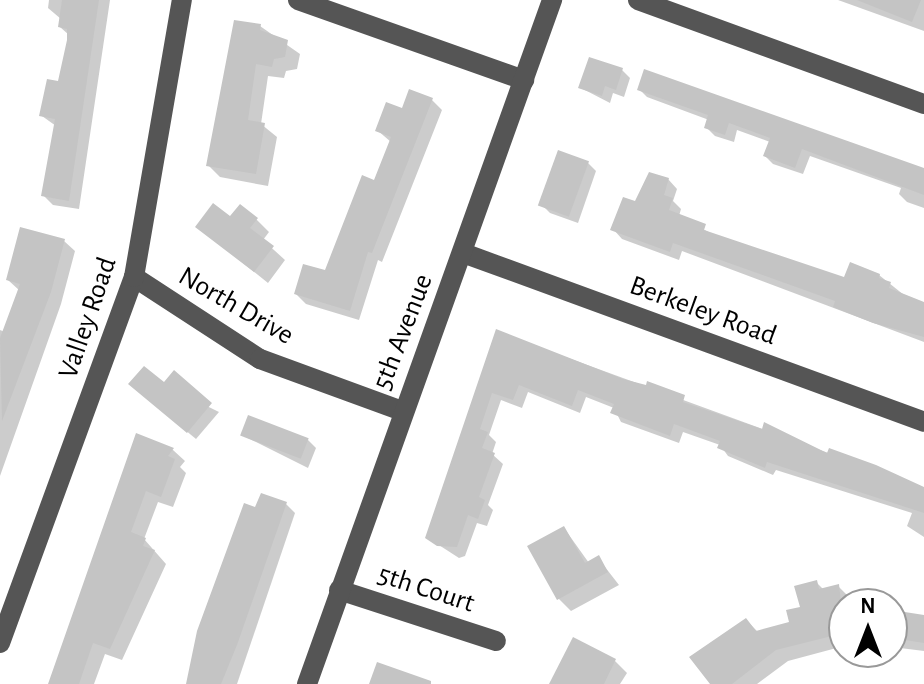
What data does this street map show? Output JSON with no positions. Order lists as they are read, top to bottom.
{
  "streets": {
    "street": [
      "North Drive",
      "Berkeley Road",
      "Valley Road",
      "5th Avenue",
      "5th Court"
    ]
  },
  "crossings": [
    ["North Drive", "Valley Road"],
    ["North Drive", "5th Avenue"],
    ["Berkeley Road", "5th Avenue"],
    ["5th Avenue", "5th Court"]
  ],
  "north": "top"
}
